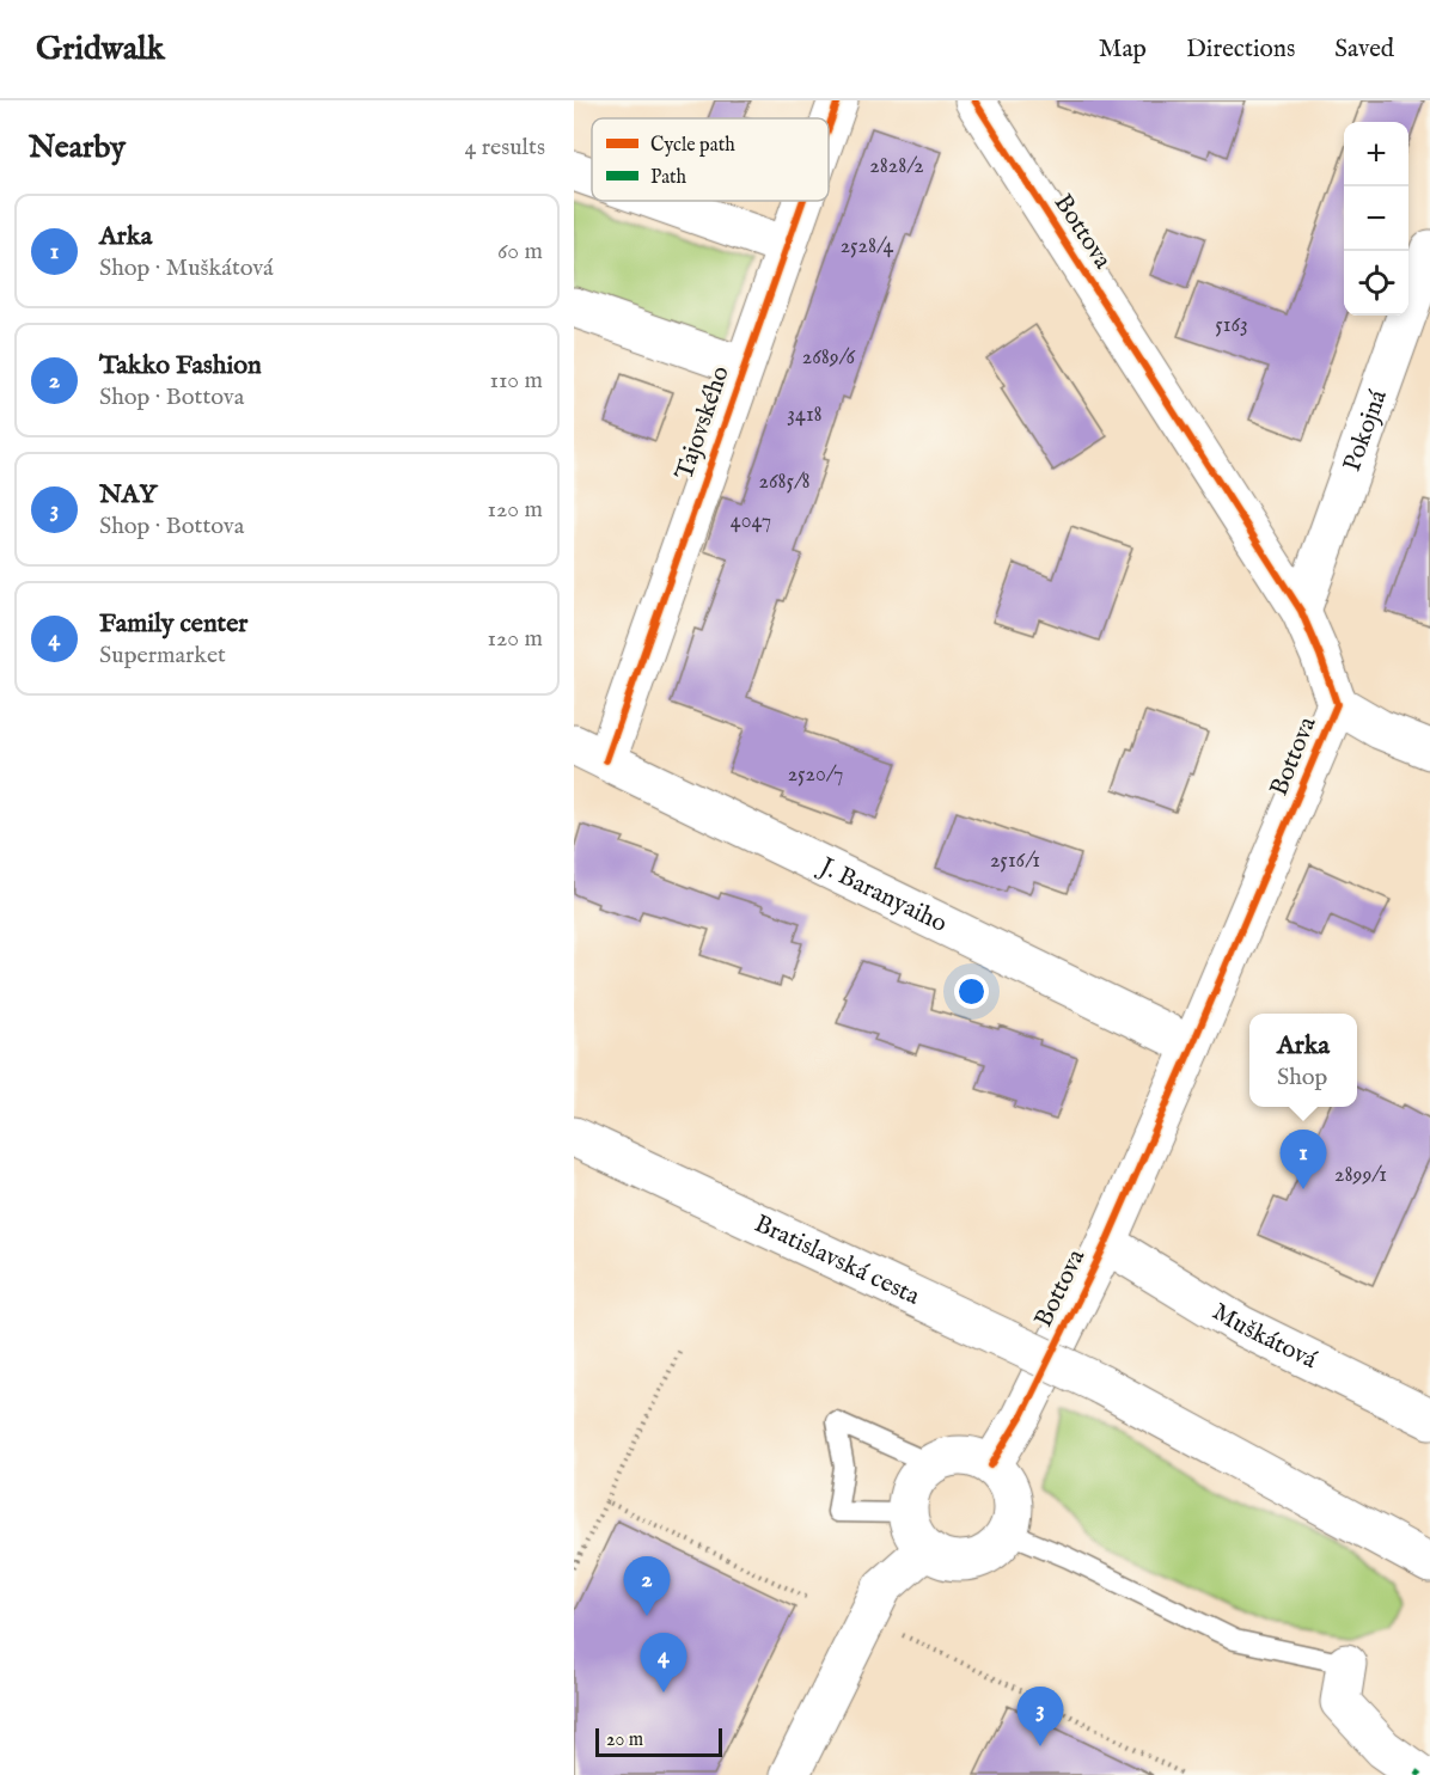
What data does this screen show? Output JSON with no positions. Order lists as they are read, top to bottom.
{
  "streets": {
    "street": [
      "Bottova",
      "Tajovského",
      "Pokojná",
      "J. Baranyaiho",
      "Bratislavská cesta",
      "Muškátová"
    ]
  },
  "crossings": [
    ["Bottova", "Pokojná"],
    ["Bottova", "J. Baranyaiho"],
    ["Bottova", "Muškátová"],
    ["Tajovského", "J. Baranyaiho"]
  ],
  "house_numbers": [
    "2828/2",
    "2528/4",
    "5163",
    "2689/6",
    "3418",
    "2685/8",
    "4047",
    "2520/7",
    "2516/1",
    "2899/1"
  ],
  "legend": ["Cycle path", "Path"],
  "scale_bar": "20 m",
  "page": {
    "header": "Gridwalk",
    "nav": ["Map", "Directions", "Saved"],
    "heading": ["Nearby", "4 results"],
    "map_buttons": ["+", "−"],
    "list": [
      {
        "mark": "1",
        "name": "Arka",
        "note": "Shop · Muškátová",
        "value": "60 m"
      },
      {
        "mark": "2",
        "name": "Takko Fashion",
        "note": "Shop · Bottova",
        "value": "110 m"
      },
      {
        "mark": "3",
        "name": "NAY",
        "note": "Shop · Bottova",
        "value": "120 m"
      },
      {
        "mark": "4",
        "name": "Family center",
        "note": "Supermarket",
        "value": "120 m"
      }
    ],
    "popup": ["Arka", "Shop"],
    "pins": [
      "1",
      "2",
      "4",
      "3"
    ],
    "scale": "20 m"
  }
}
